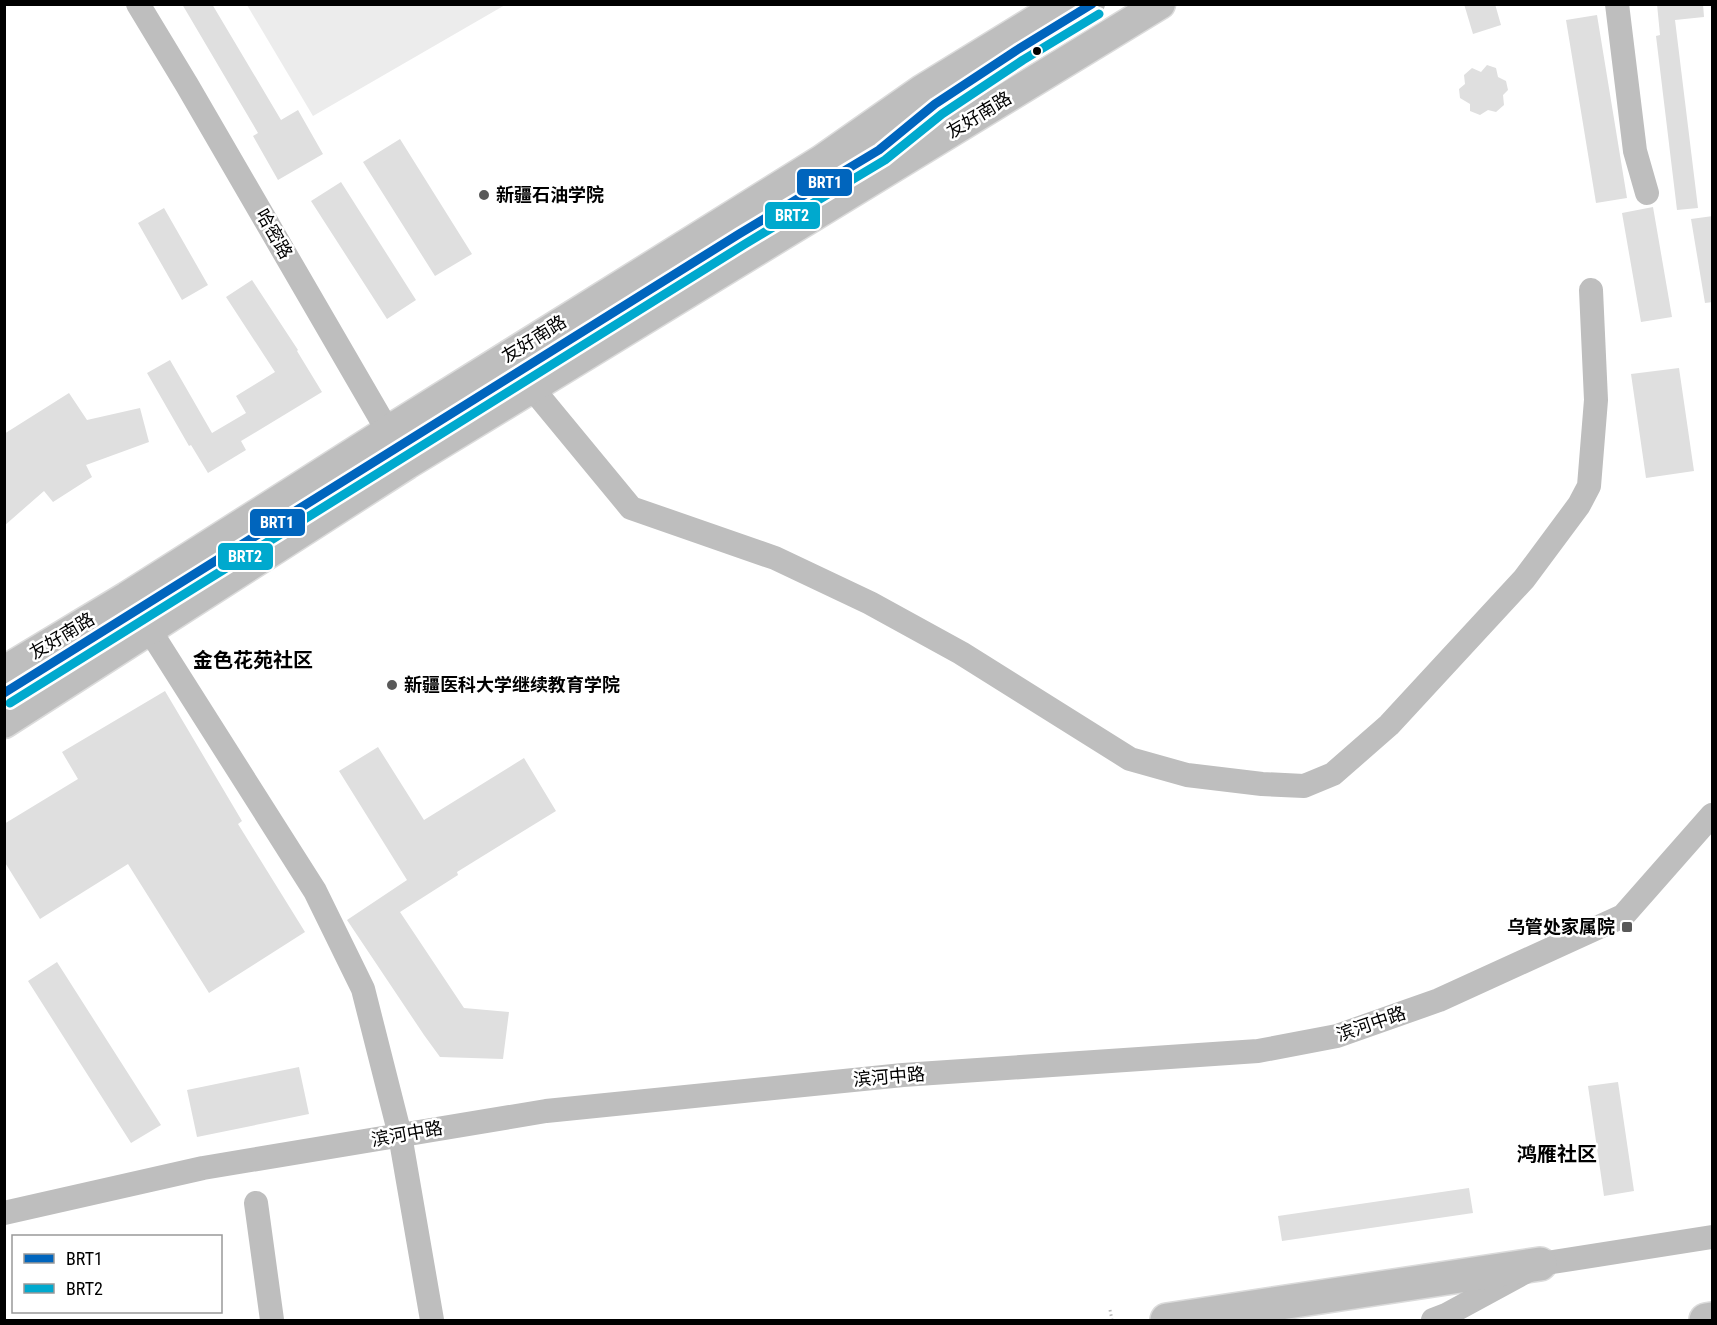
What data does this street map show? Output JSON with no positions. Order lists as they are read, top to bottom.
{
  "streets": {
    "main road": ["友好南路"],
    "street": ["哈密路", "滨河中路"]
  },
  "crossings": [
    ["友好南路", "哈密路"]
  ],
  "districts": ["金色花苑社区", "鸿雁社区"],
  "places": {
    "other": ["新疆石油学院", "新疆医科大学继续教育学院"],
    "transit": ["乌管处家属院"]
  },
  "lines": ["transit line BRT1", "transit line BRT2"],
  "legend": ["BRT1", "BRT2"]
}
